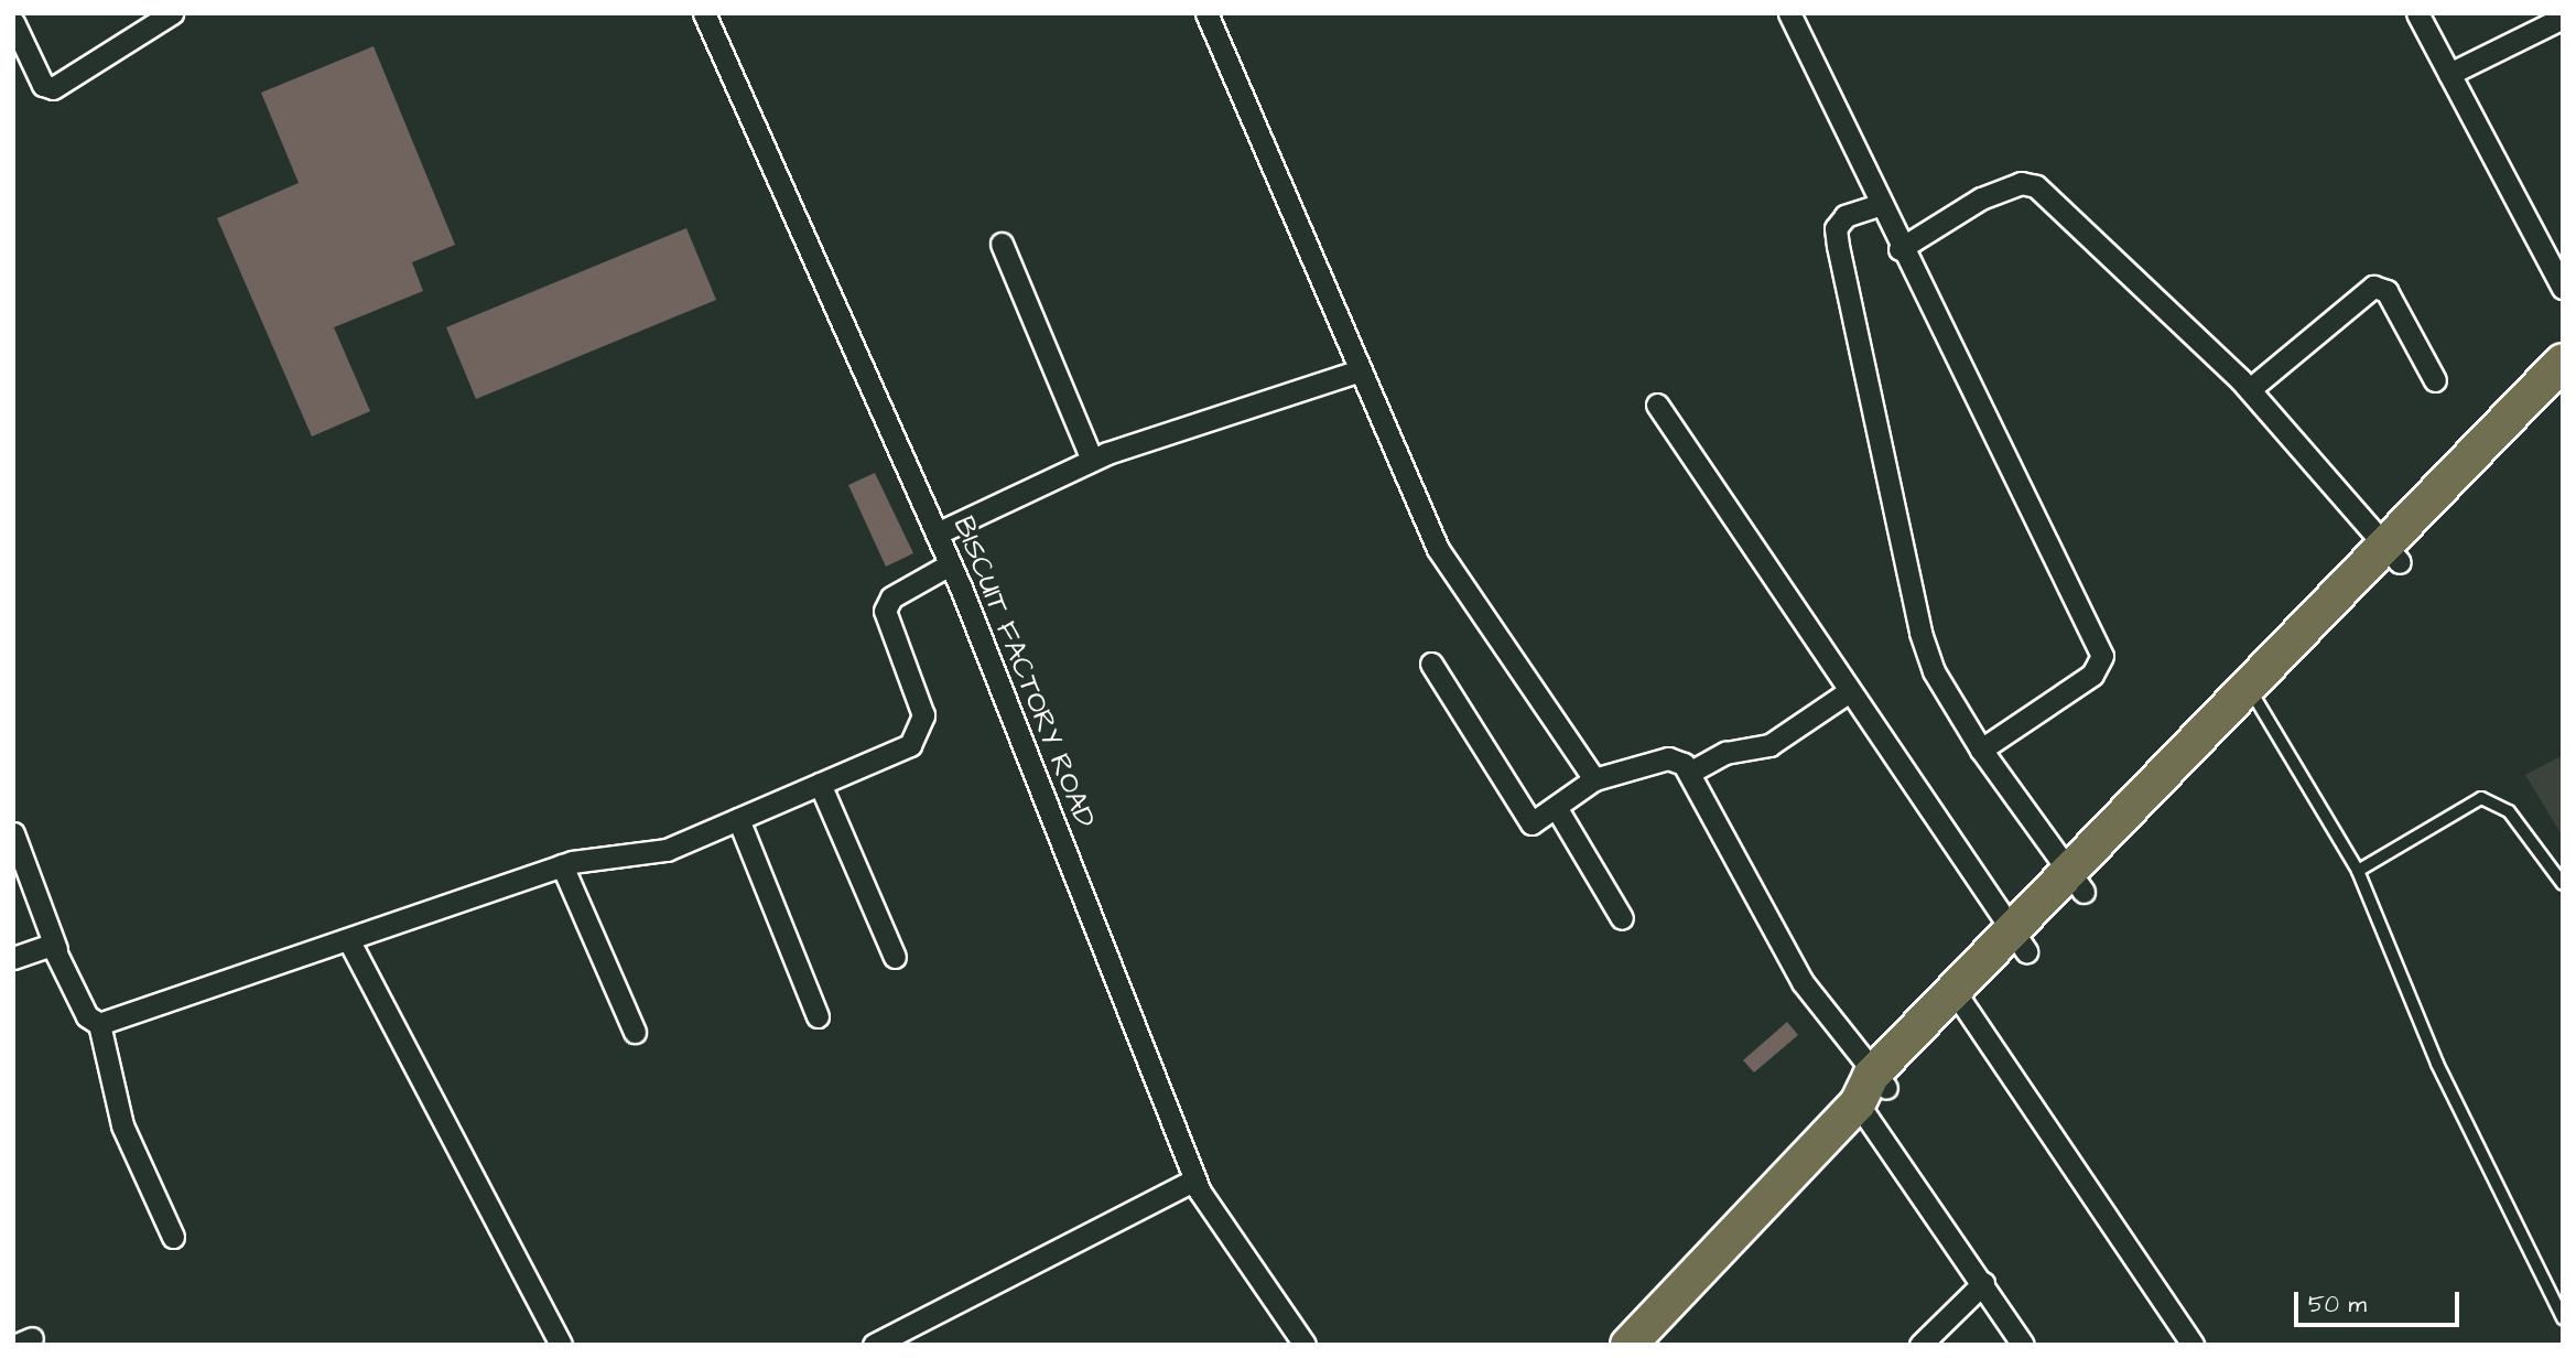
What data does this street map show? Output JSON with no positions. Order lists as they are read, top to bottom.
{
  "streets": {
    "street": ["BISCUIT FACTORY ROAD"]
  },
  "scale_bar": "50 m"
}
